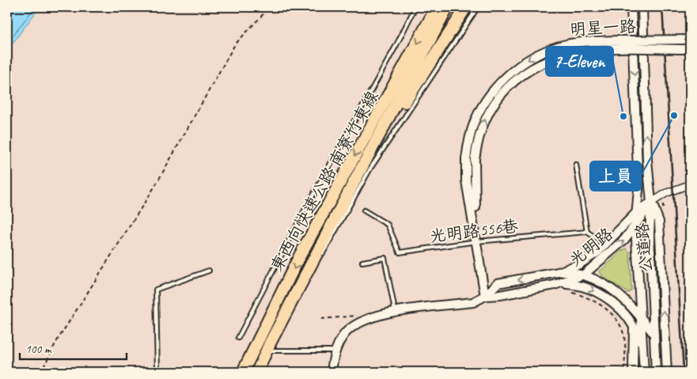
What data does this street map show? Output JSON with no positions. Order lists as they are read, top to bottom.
{
  "streets": {
    "highway": ["東西向快速公路 南寮竹東線"],
    "street": ["明星一路", "光明路", "公道路"],
    "lane": ["光明路556巷"]
  },
  "crossings": [
    ["明星一路", "光明路556巷"],
    ["明星一路", "光明路"],
    ["光明路", "公道路"]
  ],
  "places": ["上員", "7-Eleven"],
  "scale_bar": "100 m"
}
